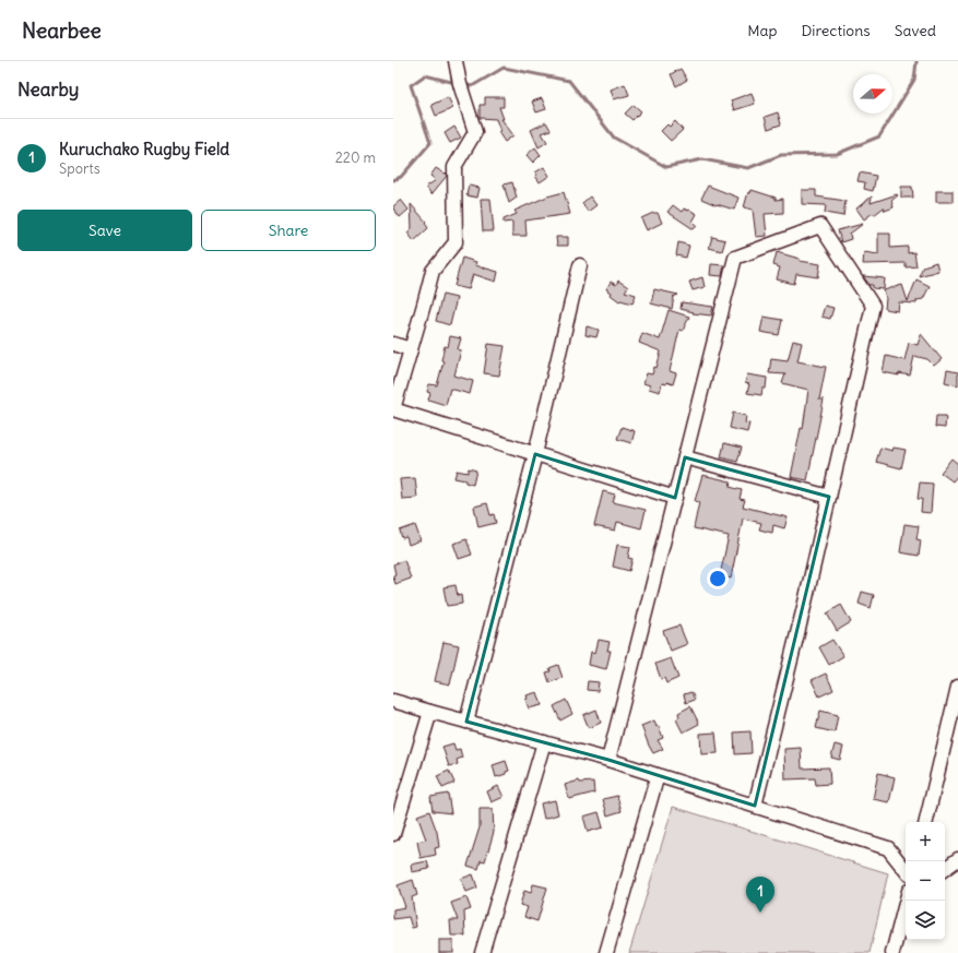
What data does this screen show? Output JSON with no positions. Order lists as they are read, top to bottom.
{
  "north": "right",
  "page": {
    "header": "Nearbee",
    "nav": ["Map", "Directions", "Saved"],
    "heading": "Nearby",
    "list": [
      {
        "mark": "1",
        "name": "Kuruchako Rugby Field",
        "note": "Sports",
        "value": "220 m"
      }
    ],
    "buttons": ["Save", "Share"],
    "map_buttons": ["+", "−"],
    "pins": "1"
  }
}
